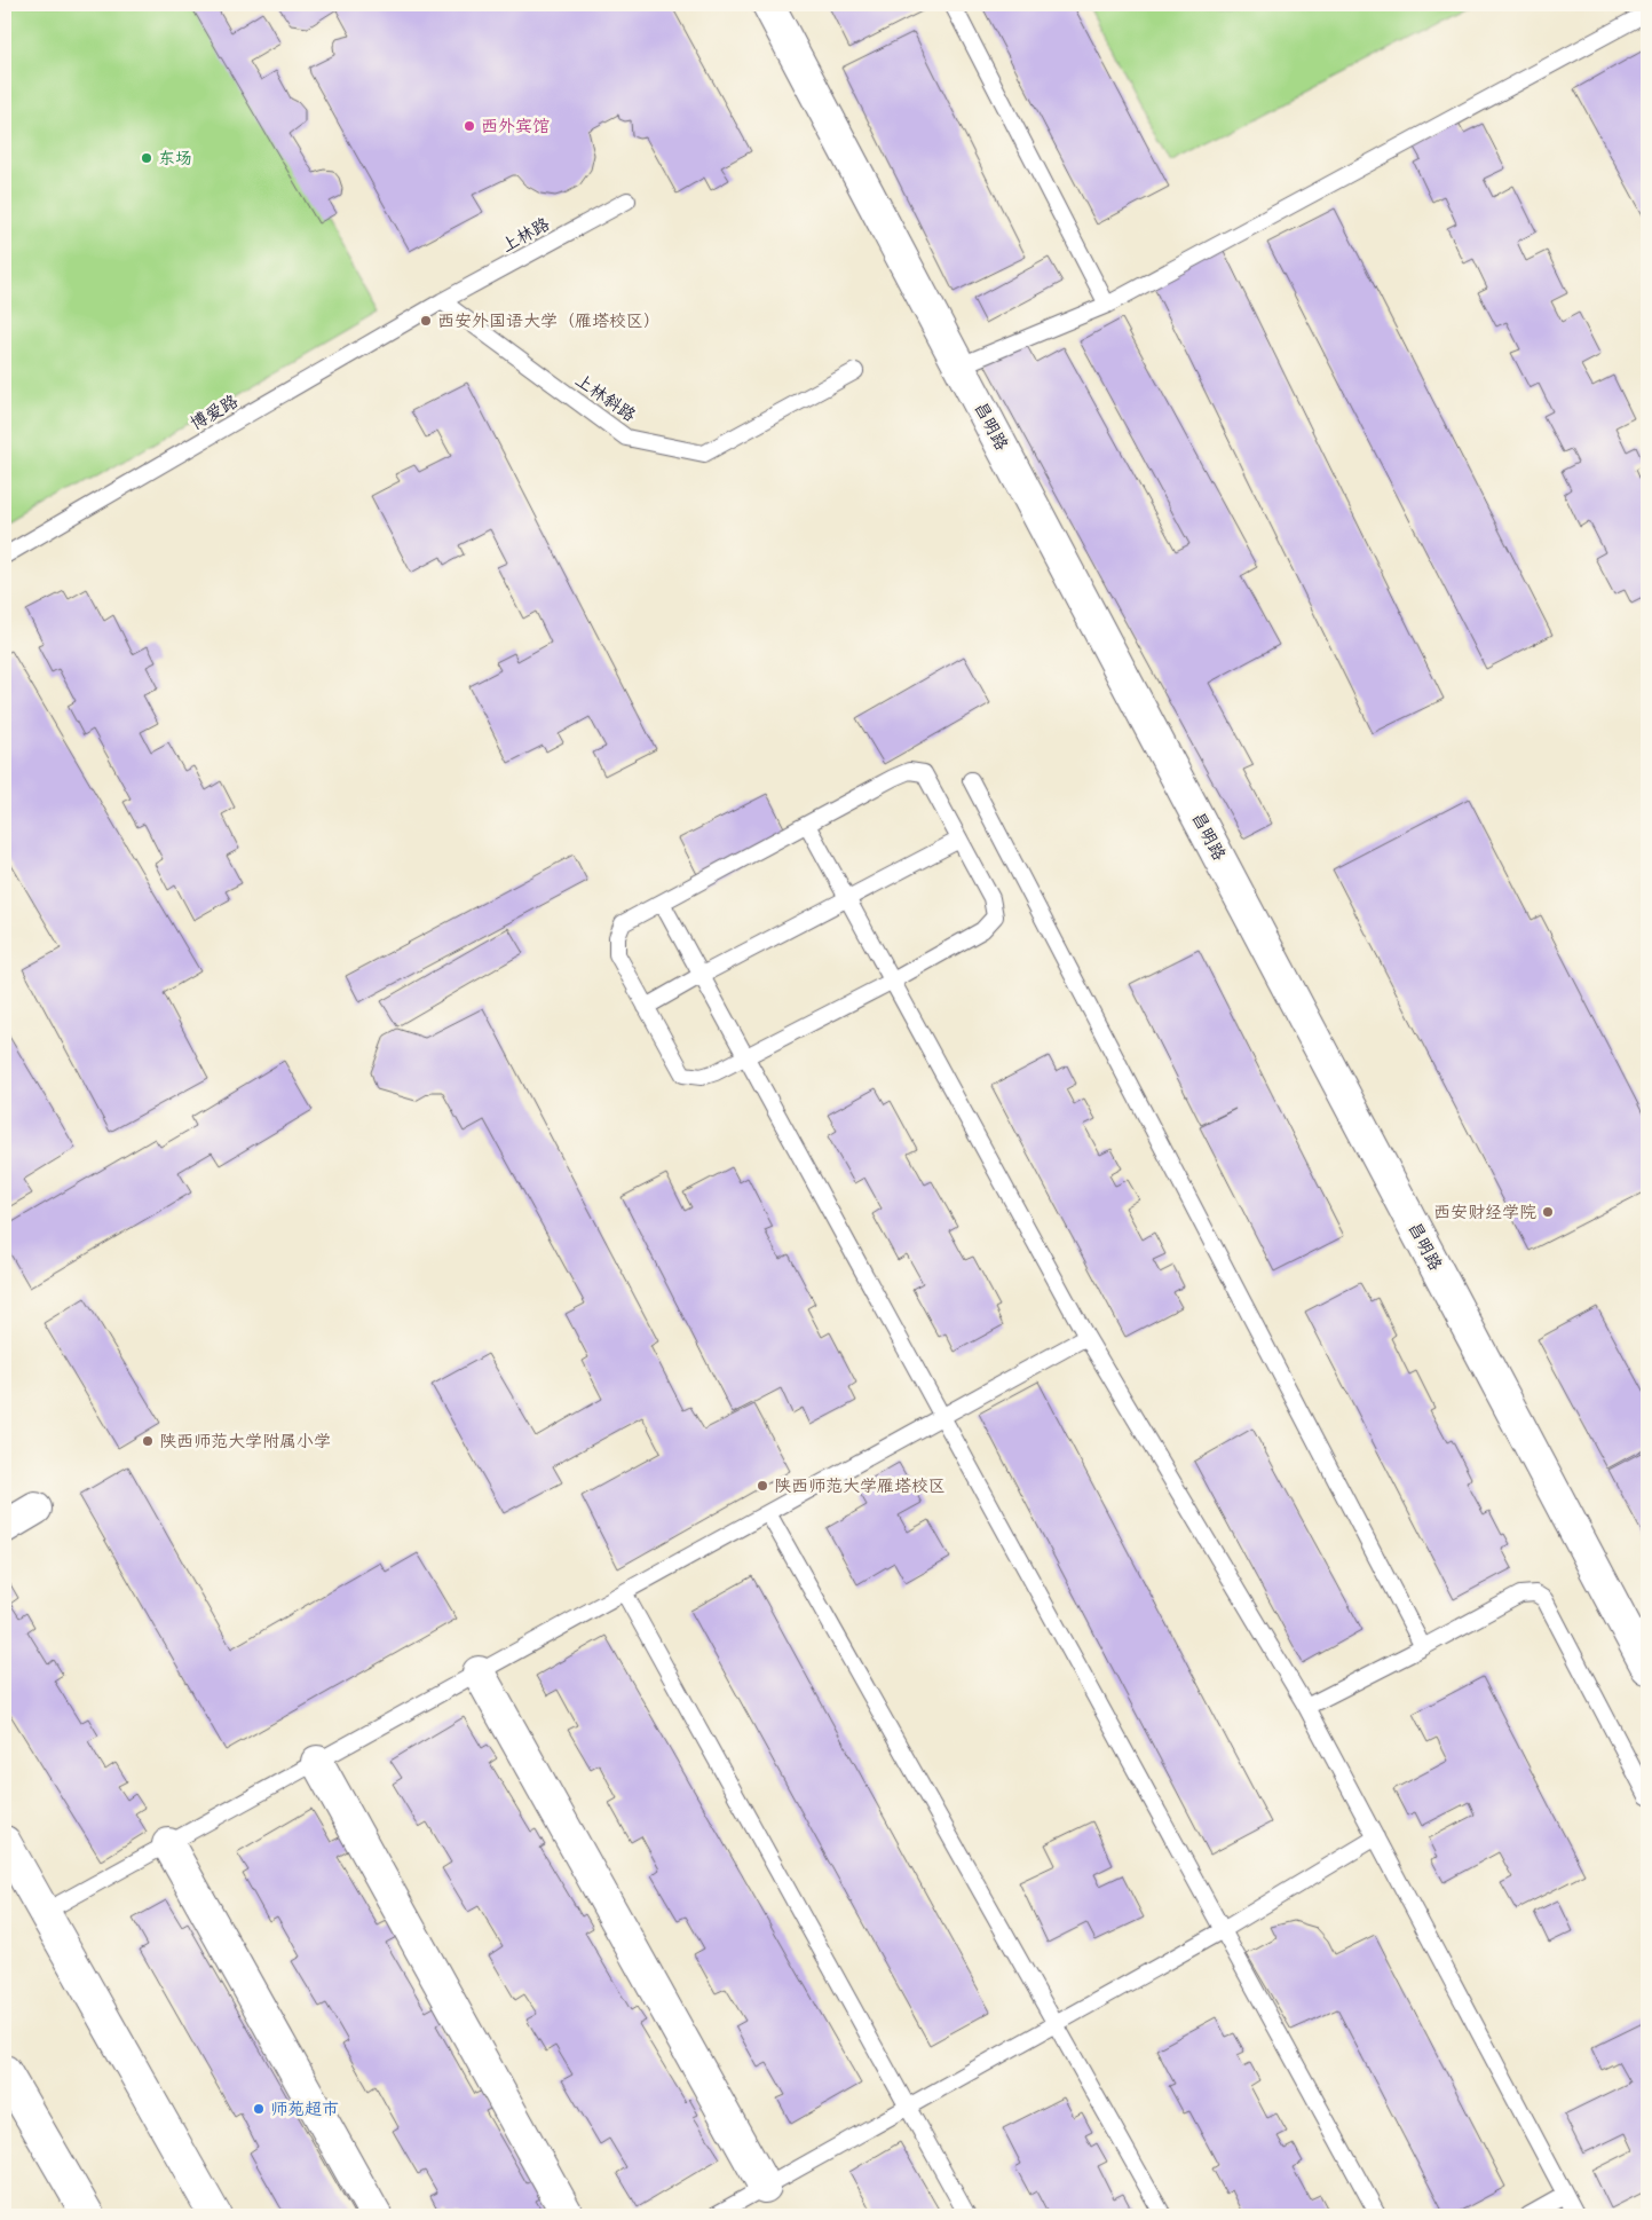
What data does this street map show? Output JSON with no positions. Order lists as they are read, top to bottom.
{
  "streets": {
    "street": ["昌明路"],
    "lane": ["上林路", "上林斜路", "博爱路"]
  },
  "crossings": [
    ["上林路", "上林斜路"],
    ["上林路", "博爱路"],
    ["上林斜路", "博爱路"]
  ],
  "places": [
    "西外宾馆",
    "东场",
    "西安外国语大学（雁塔校区）",
    "西安财经学院",
    "陕西师范大学附属小学",
    "陕西师范大学雁塔校区",
    "师苑超市"
  ]
}
